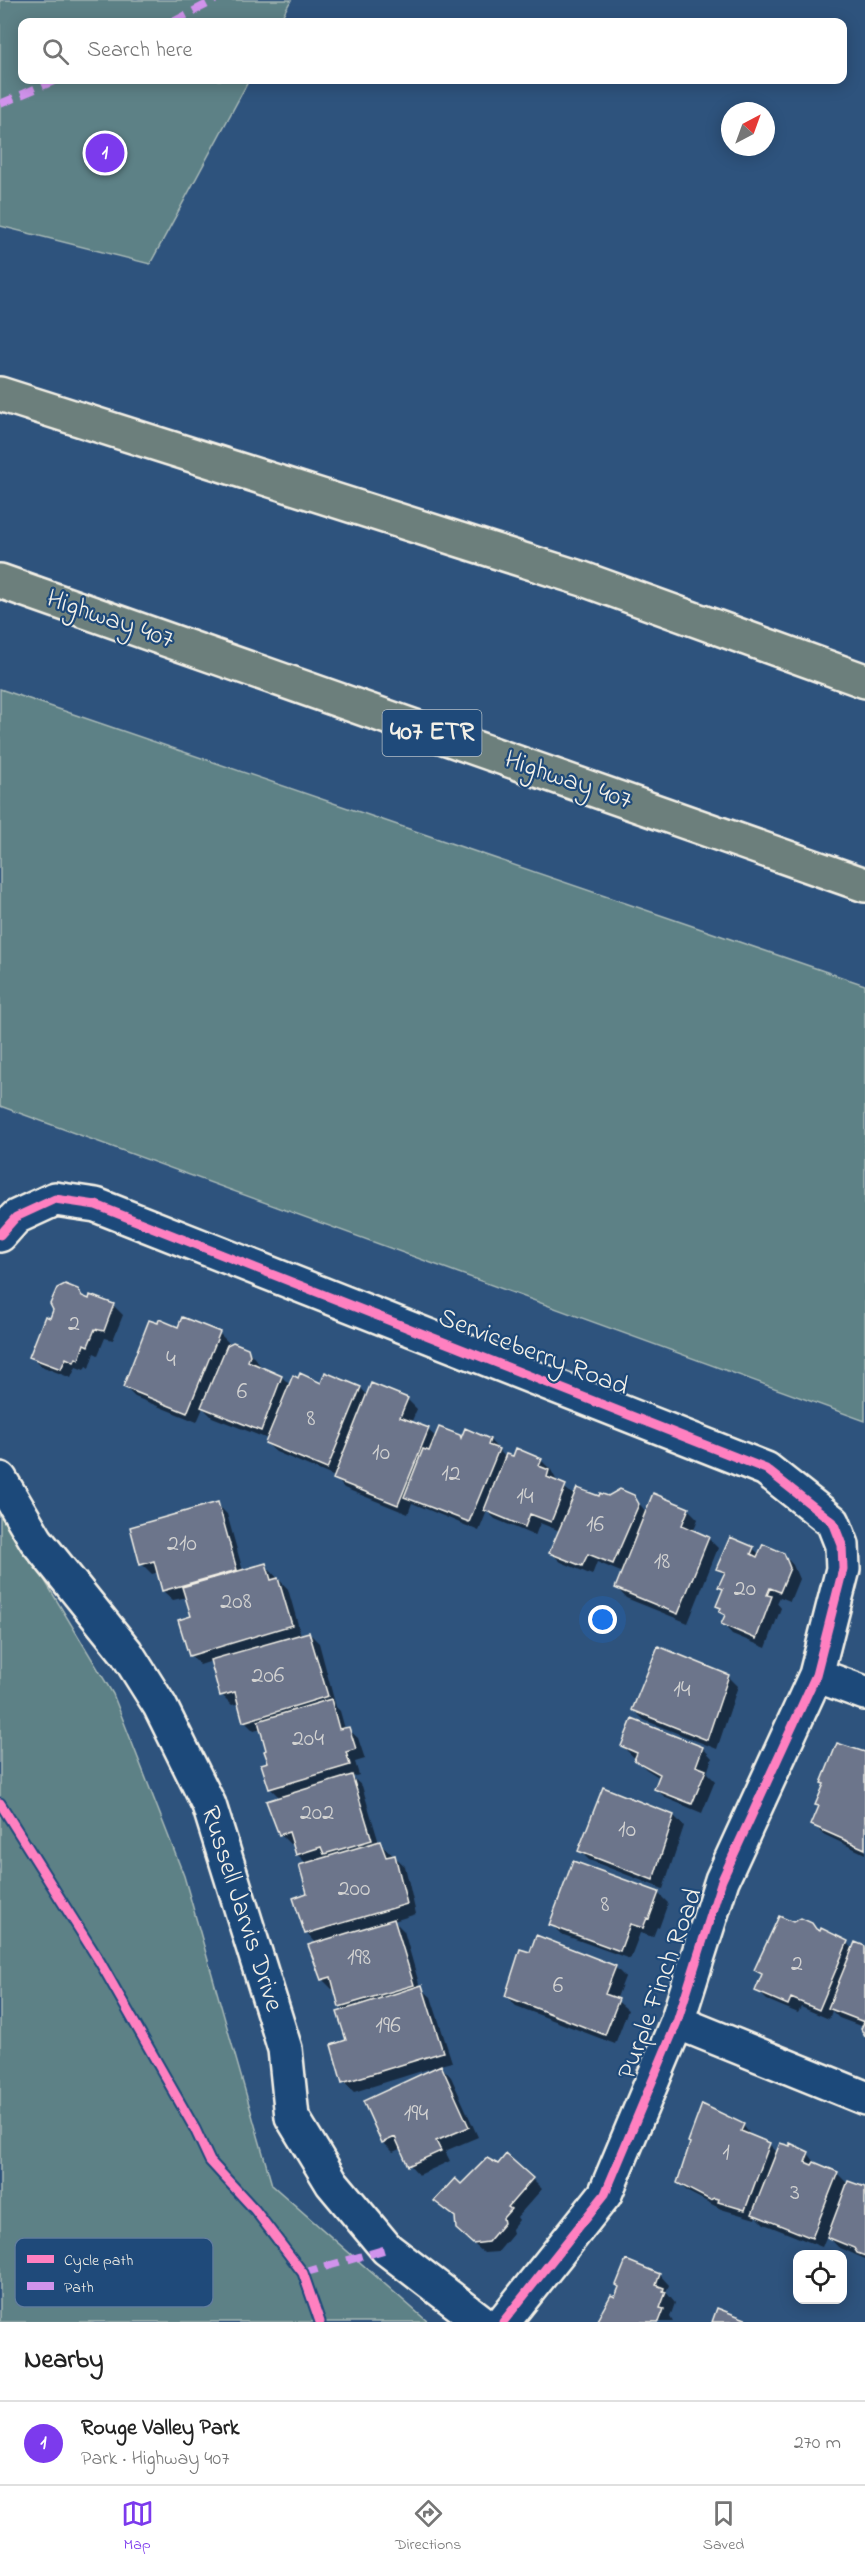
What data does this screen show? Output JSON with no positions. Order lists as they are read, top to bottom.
{
  "streets": {
    "highway": ["Highway 407", "407 ETR"],
    "street": ["Serviceberry Road", "Russell Jarvis Drive", "Purple Finch Road"]
  },
  "crossings": [
    ["Serviceberry Road", "Purple Finch Road"]
  ],
  "house_numbers": [
    "2",
    "4",
    "6",
    "8",
    "10",
    "12",
    "14",
    "16",
    "210",
    "18",
    "20",
    "208",
    "206",
    "14",
    "204",
    "202",
    "10",
    "200",
    "8",
    "198",
    "2",
    "6",
    "196",
    "194",
    "1",
    "3"
  ],
  "legend": ["Cycle path", "Path"],
  "north": "top right",
  "page": {
    "search": "Search here",
    "pins": "1",
    "heading": "Nearby",
    "list": [
      {
        "mark": "1",
        "name": "Rouge Valley Park",
        "note": "Park · Highway 407",
        "value": "270 m"
      }
    ],
    "nav": ["Map", "Directions", "Saved"]
  }
}
